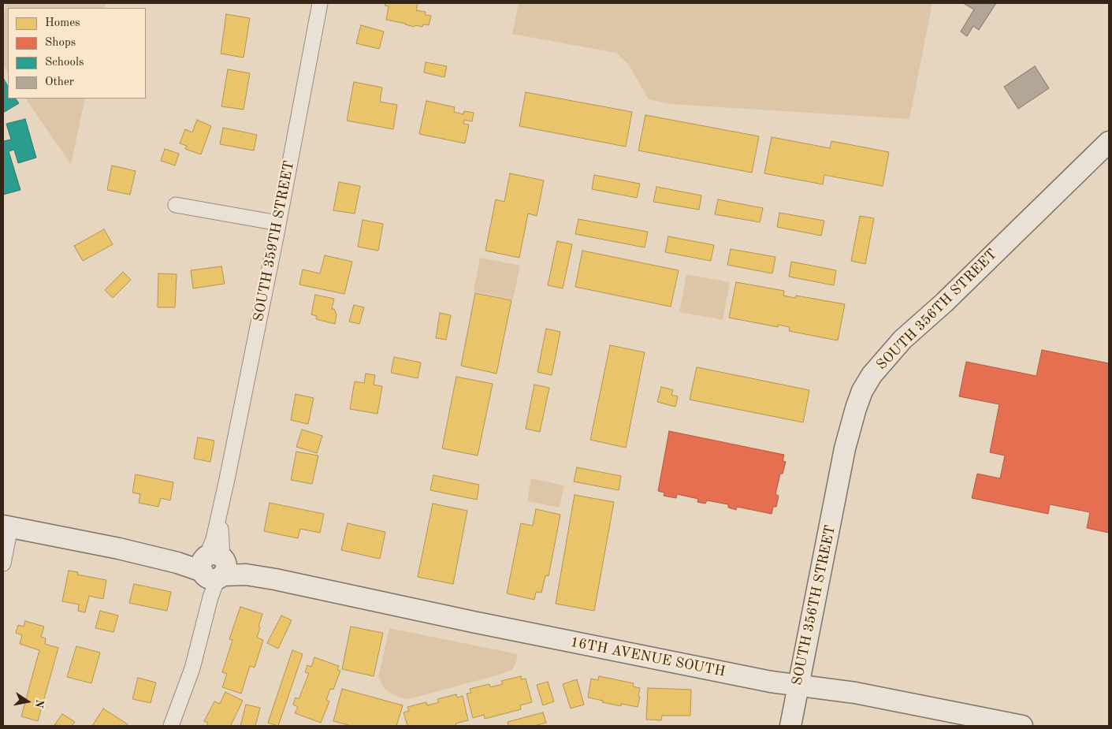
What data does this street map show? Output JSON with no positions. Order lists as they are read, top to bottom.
{
  "streets": {
    "main road": ["SOUTH 356TH STREET", "16TH AVENUE SOUTH"],
    "street": ["SOUTH 359TH STREET"]
  },
  "crossings": [
    ["SOUTH 359TH STREET", "16TH AVENUE SOUTH"],
    ["SOUTH 356TH STREET", "16TH AVENUE SOUTH"]
  ],
  "legend": [
    "Homes",
    "Shops",
    "Schools",
    "Other"
  ],
  "north": "right"
}
